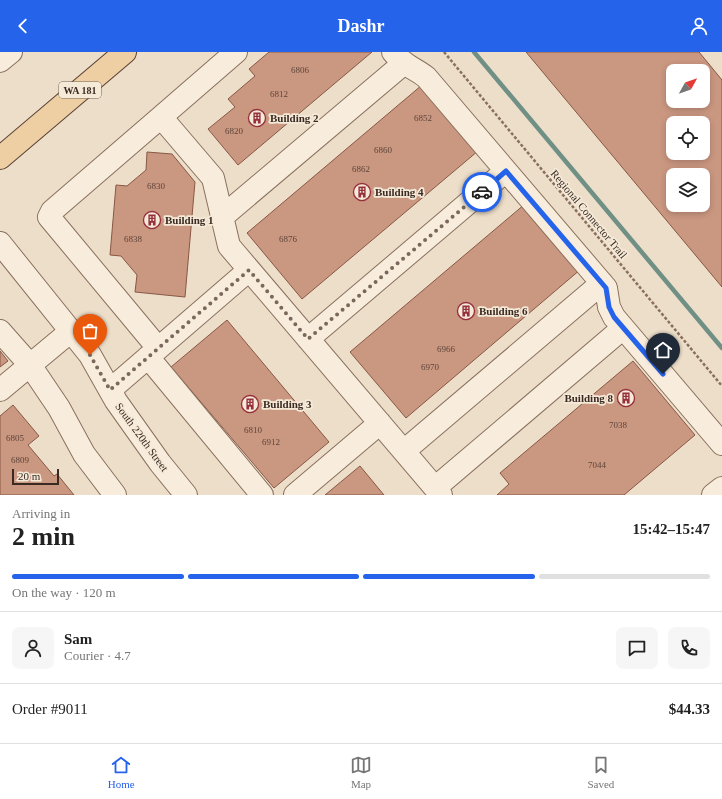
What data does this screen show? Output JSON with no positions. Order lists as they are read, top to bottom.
{
  "streets": {
    "main road": ["WA 181"],
    "street": ["South 220th Street"],
    "path": ["Regional Connector Trail"]
  },
  "places": {
    "building": [
      "Building 2",
      "Building 4",
      "Building 1",
      "Building 6",
      "Building 8",
      "Building 3"
    ]
  },
  "house_numbers": [
    "6806",
    "6812",
    "6852",
    "6820",
    "6860",
    "6862",
    "6830",
    "6838",
    "6876",
    "6966",
    "6970",
    "7038",
    "6810",
    "6805",
    "6912",
    "6809",
    "7044"
  ],
  "scale_bar": "20 m",
  "north": "top right",
  "page": {
    "header": "Dashr",
    "scale": "20 m",
    "heading": ["2 min", "Arriving in", "15:42–15:47"],
    "panel": [
      "Sam",
      "Courier · 4.7",
      "Order #9011",
      "$44.33"
    ],
    "bar": "On the way · 120 m",
    "tabs": ["Home", "Map", "Saved"]
  }
}
